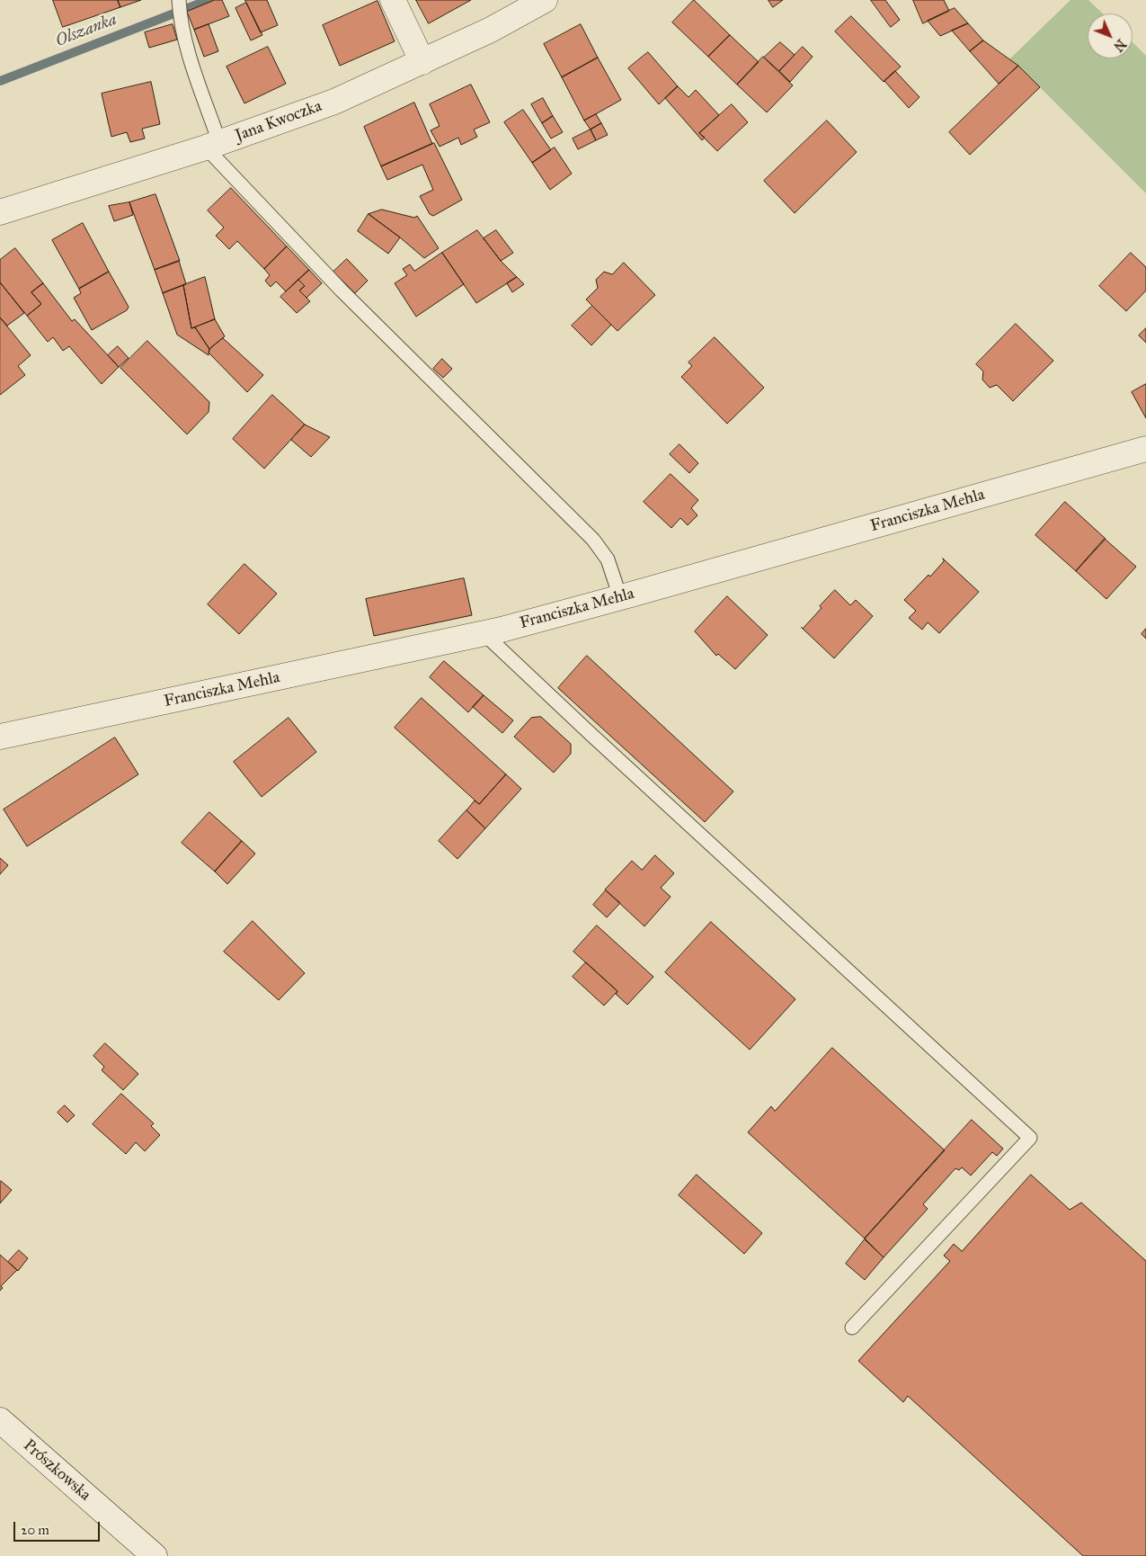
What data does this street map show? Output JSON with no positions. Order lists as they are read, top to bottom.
{
  "streets": {
    "street": ["Jana Kwoczka", "Franciszka Mehla", "Prószkowska"]
  },
  "water": ["Olszanka"],
  "scale_bar": "20 m",
  "north": "bottom right"
}
